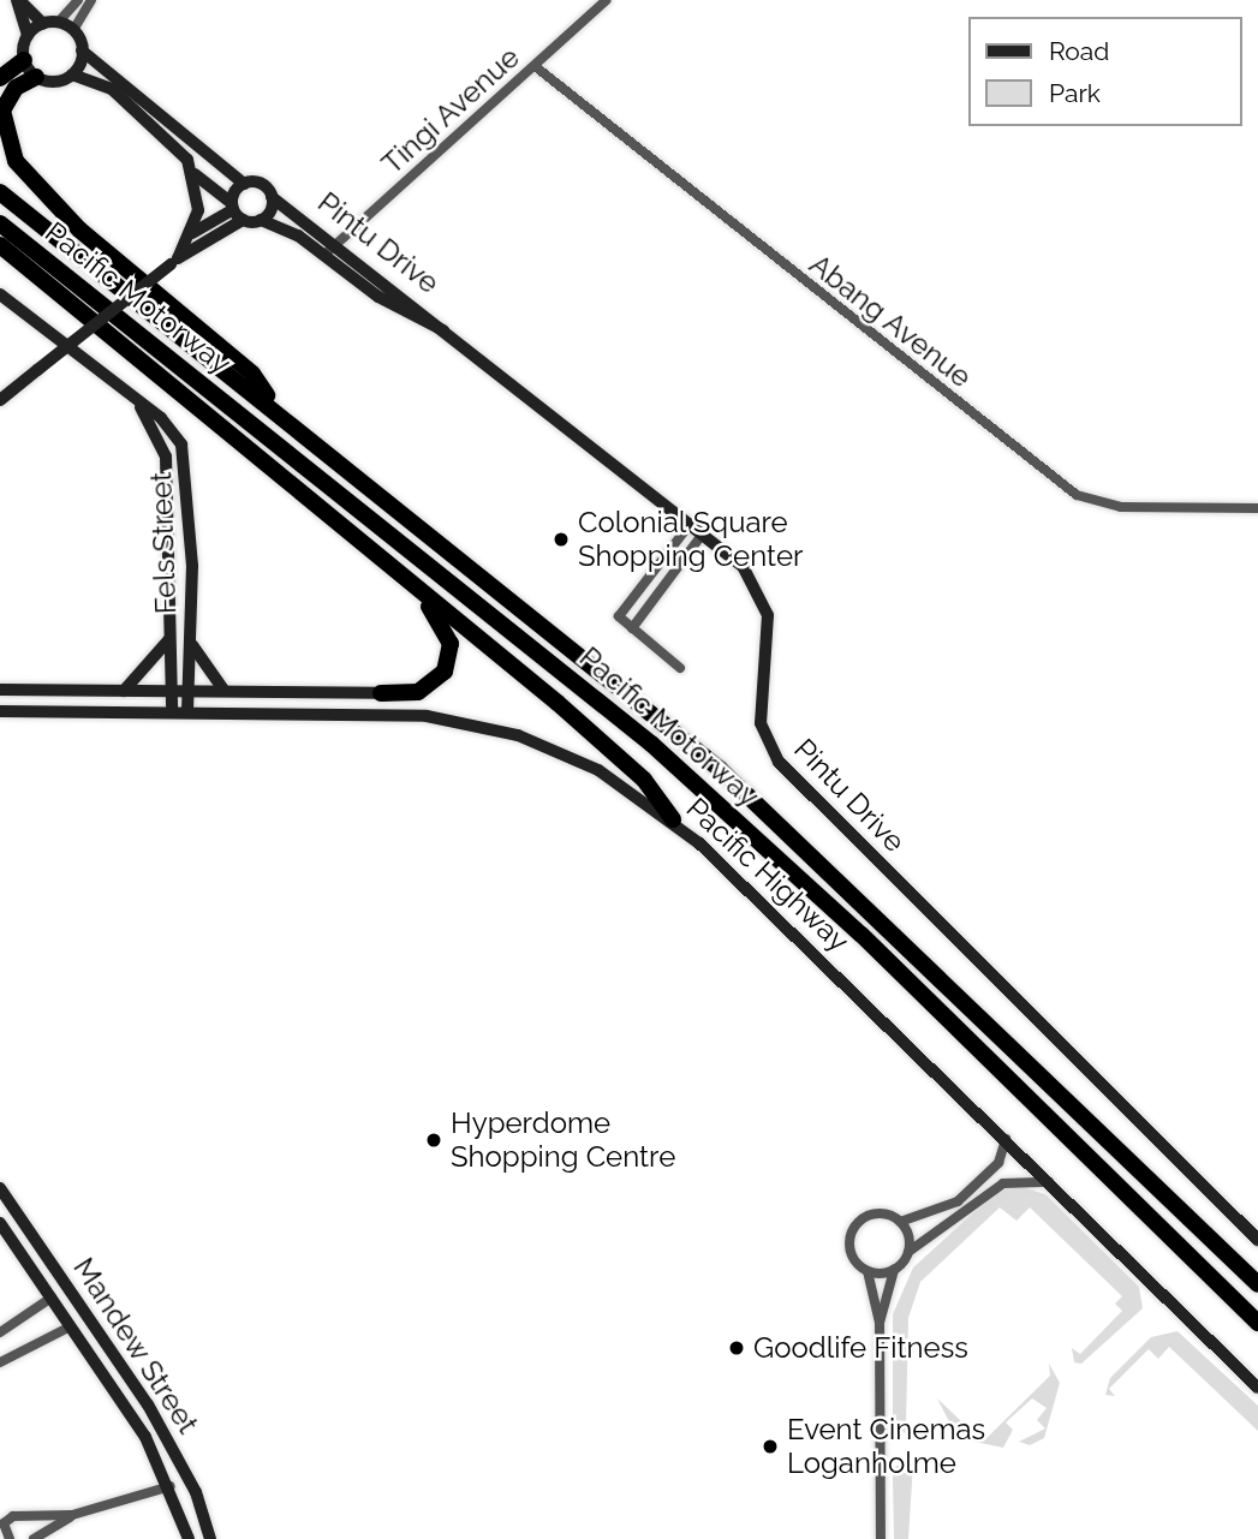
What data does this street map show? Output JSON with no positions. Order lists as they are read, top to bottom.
{
  "streets": {
    "highway": ["Pacific Motorway"],
    "street": [
      "Tingi Avenue",
      "Pintu Drive",
      "Abang Avenue",
      "Fels Street",
      "Pacific Highway",
      "Mandew Street"
    ]
  },
  "crossings": [
    ["Tingi Avenue", "Pintu Drive"],
    ["Tingi Avenue", "Abang Avenue"],
    ["Fels Street", "Pacific Highway"]
  ],
  "places": [
    "Colonial Square Shopping Center",
    "Hyperdome Shopping Centre",
    "Goodlife Fitness",
    "Event Cinemas Loganholme"
  ],
  "legend": ["Road", "Park"]
}
